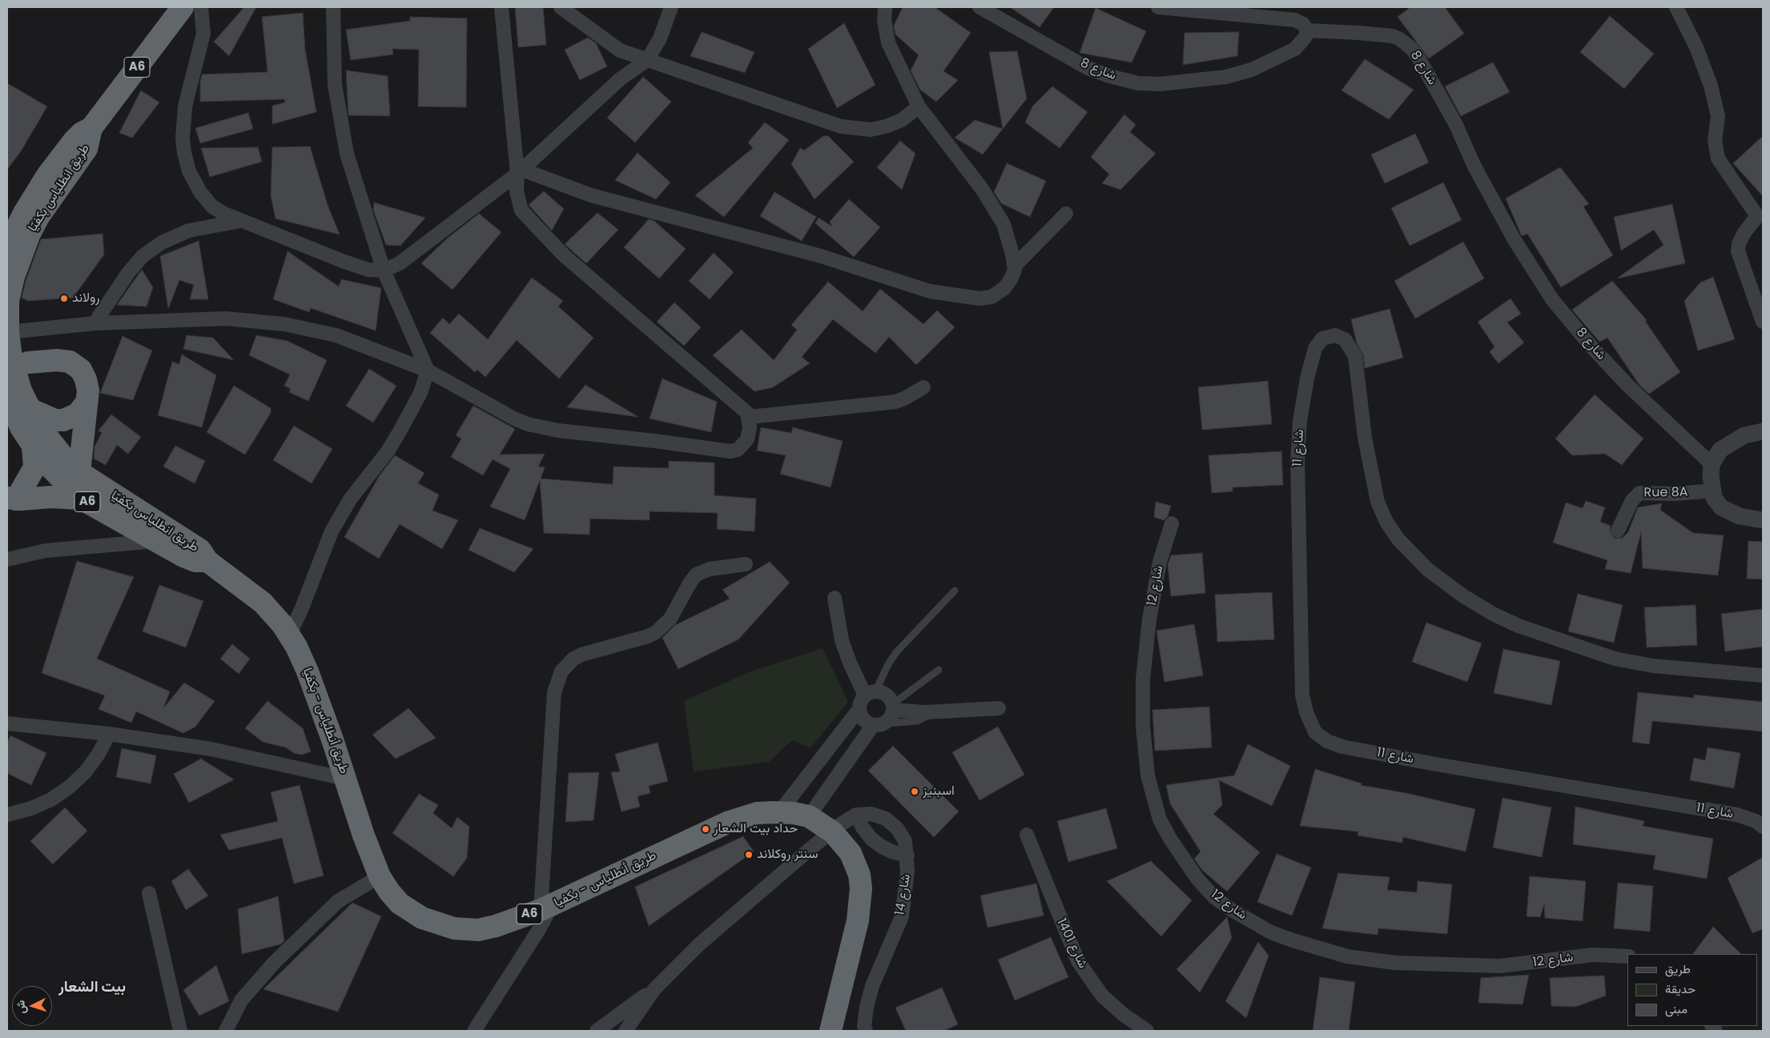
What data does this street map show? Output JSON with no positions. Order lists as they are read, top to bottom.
{
  "streets": {
    "highway": ["A6", "طريق انطلياس بكفيّا", "طريق أنطلياس - بكفيا"],
    "street": [
      "شارع 8",
      "شارع 11",
      "Rue 8A",
      "شارع 12",
      "شارع 14",
      "شارع 1401"
    ]
  },
  "crossings": [
    ["A6", "طريق انطلياس بكفيّا"],
    ["طريق انطلياس بكفيّا", "طريق أنطلياس - بكفيا"]
  ],
  "districts": ["بيت الشعار"],
  "places": [
    "رولاند",
    "اسبنيز",
    "حداد بيت الشعار",
    "سنتر روكلاند"
  ],
  "legend": ["طريق", "حديقة", "مبنى"],
  "north": "left"
}
